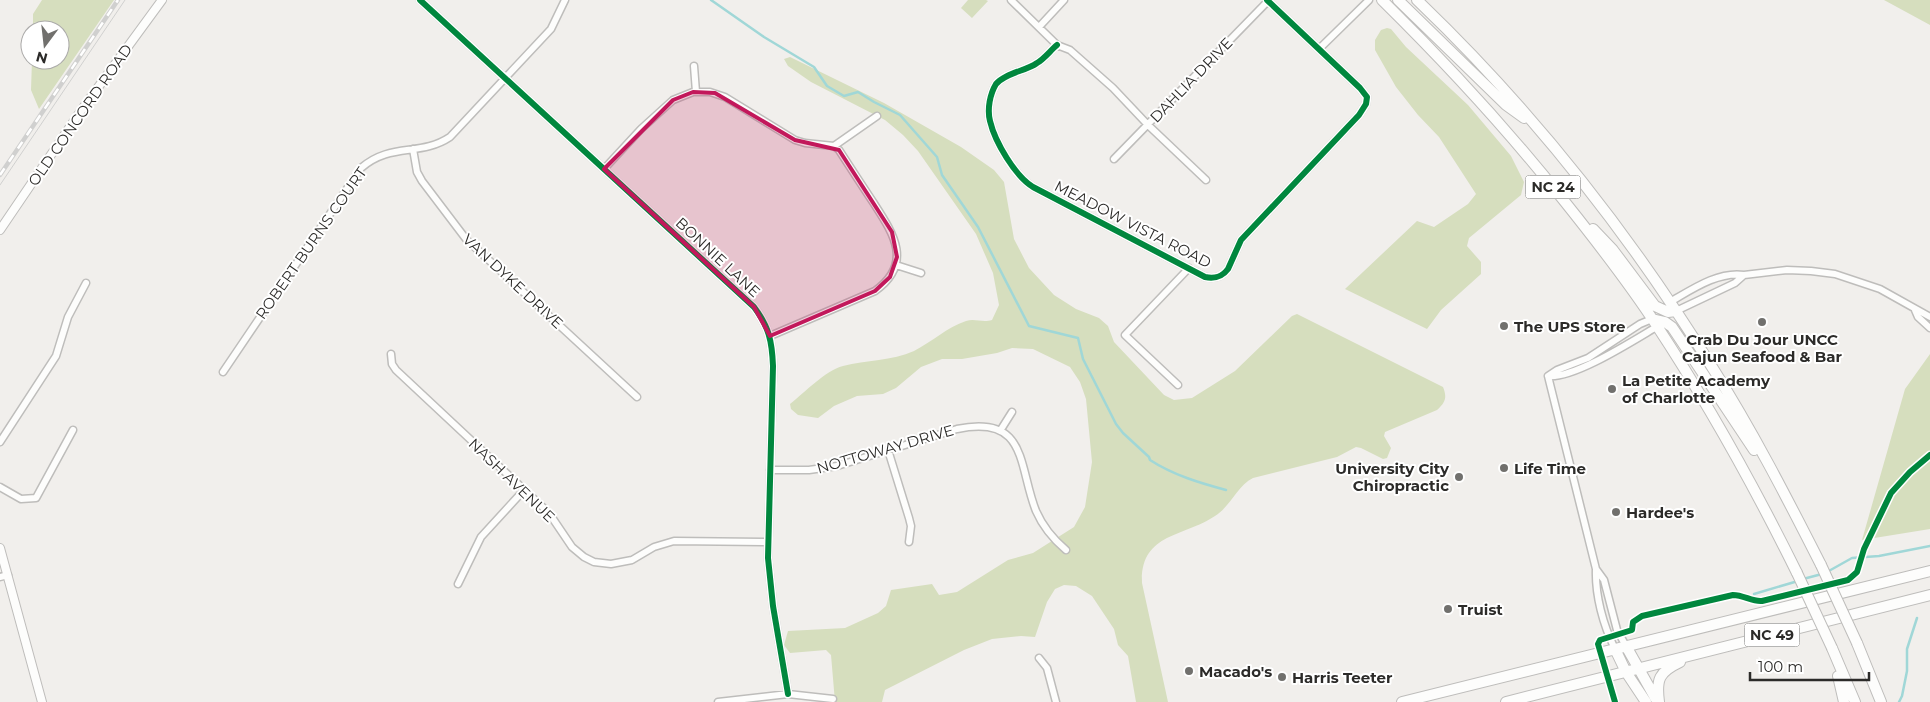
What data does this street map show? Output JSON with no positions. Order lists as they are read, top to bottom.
{
  "streets": {
    "main road": ["NC 24", "NC 49"],
    "street": [
      "DAHLIA DRIVE",
      "OLD CONCORD ROAD",
      "MEADOW VISTA ROAD",
      "ROBERT BURNS COURT",
      "BONNIE LANE",
      "VAN DYKE DRIVE",
      "NOTTOWAY DRIVE",
      "NASH AVENUE"
    ]
  },
  "crossings": [
    ["DAHLIA DRIVE", "MEADOW VISTA ROAD"],
    ["ROBERT BURNS COURT", "BONNIE LANE"],
    ["ROBERT BURNS COURT", "VAN DYKE DRIVE"],
    ["BONNIE LANE", "NOTTOWAY DRIVE"],
    ["BONNIE LANE", "NASH AVENUE"]
  ],
  "places": [
    "Crab Du Jour UNCC Cajun Seafood & Bar",
    "The UPS Store",
    "La Petite Academy of Charlotte",
    "Life Time",
    "University City Chiropractic",
    "Hardee's",
    "Truist",
    "Macado's",
    "Harris Teeter"
  ],
  "scale_bar": "100 m",
  "north": "bottom"
}
